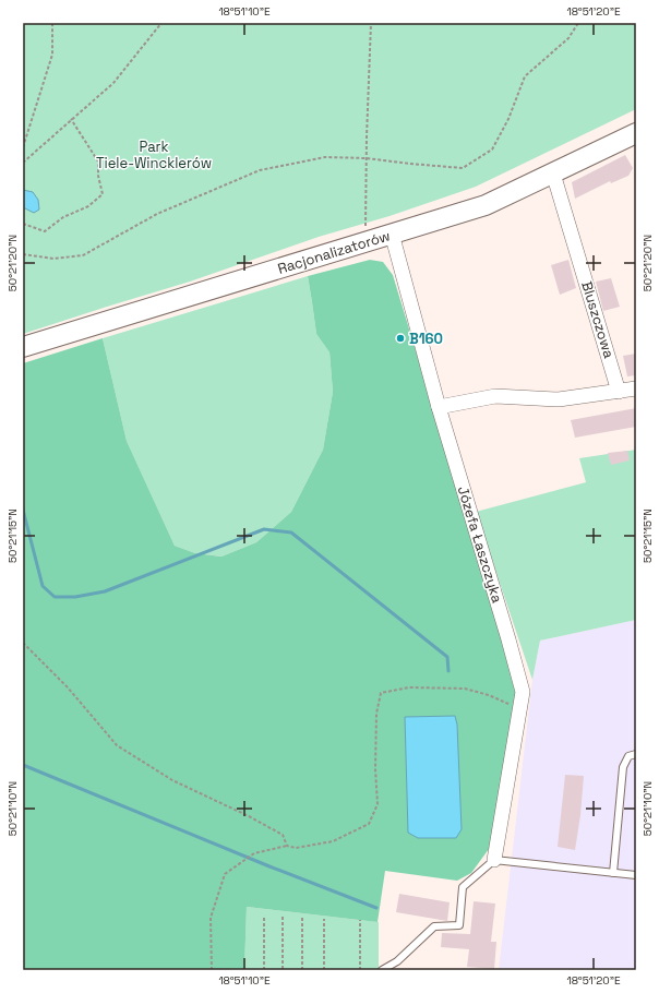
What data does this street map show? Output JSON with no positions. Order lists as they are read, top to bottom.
{
  "streets": {
    "street": ["Racjonalizatorów", "Bluszczowa", "Józefa Łaszczyka"]
  },
  "crossings": [
    ["Racjonalizatorów", "Bluszczowa"],
    ["Racjonalizatorów", "Józefa Łaszczyka"]
  ],
  "parks": ["Park Tiele-Wincklerów"],
  "places": ["B160"],
  "coordinates": [
    "18°51'10\"E",
    "18°51'20\"E",
    "50°21'20\"N",
    "50°21'15\"N",
    "50°21'10\"N"
  ]
}
